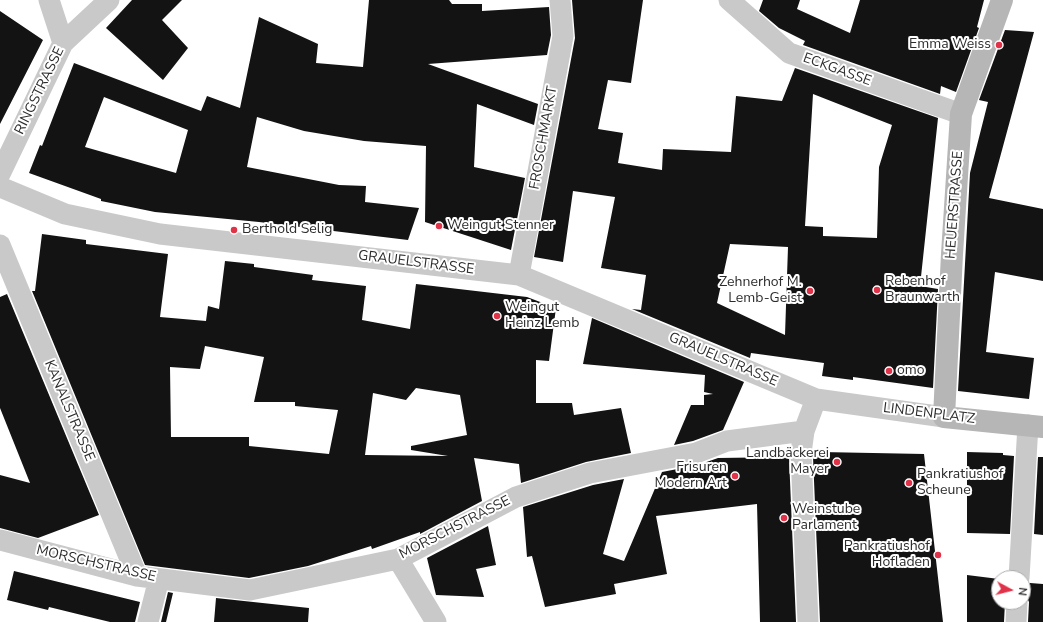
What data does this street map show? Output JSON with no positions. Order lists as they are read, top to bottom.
{
  "streets": {
    "street": [
      "ECKGASSE",
      "RINGSTRASSE",
      "FROSCHMARKT",
      "HEUERSTRASSE",
      "GRAUELSTRASSE",
      "KANALSTRASSE",
      "LINDENPLATZ",
      "MORSCHSTRASSE"
    ]
  },
  "crossings": [
    ["ECKGASSE", "HEUERSTRASSE"],
    ["FROSCHMARKT", "GRAUELSTRASSE"],
    ["HEUERSTRASSE", "LINDENPLATZ"],
    ["GRAUELSTRASSE", "LINDENPLATZ"],
    ["KANALSTRASSE", "MORSCHSTRASSE"]
  ],
  "places": [
    "Emma Weiss",
    "Weingut Stenner",
    "Berthold Selig",
    "Rebenhof Braunwarth",
    "Zehnerhof M. Lemb-Geist",
    "Weingut Heinz Lemb",
    "omo",
    "Landbäckerei Mayer",
    "Frisuren Modern Art",
    "Pankratiushof Scheune",
    "Weinstube Parlament",
    "Pankratiushof Hofladen"
  ],
  "north": "right"
}
